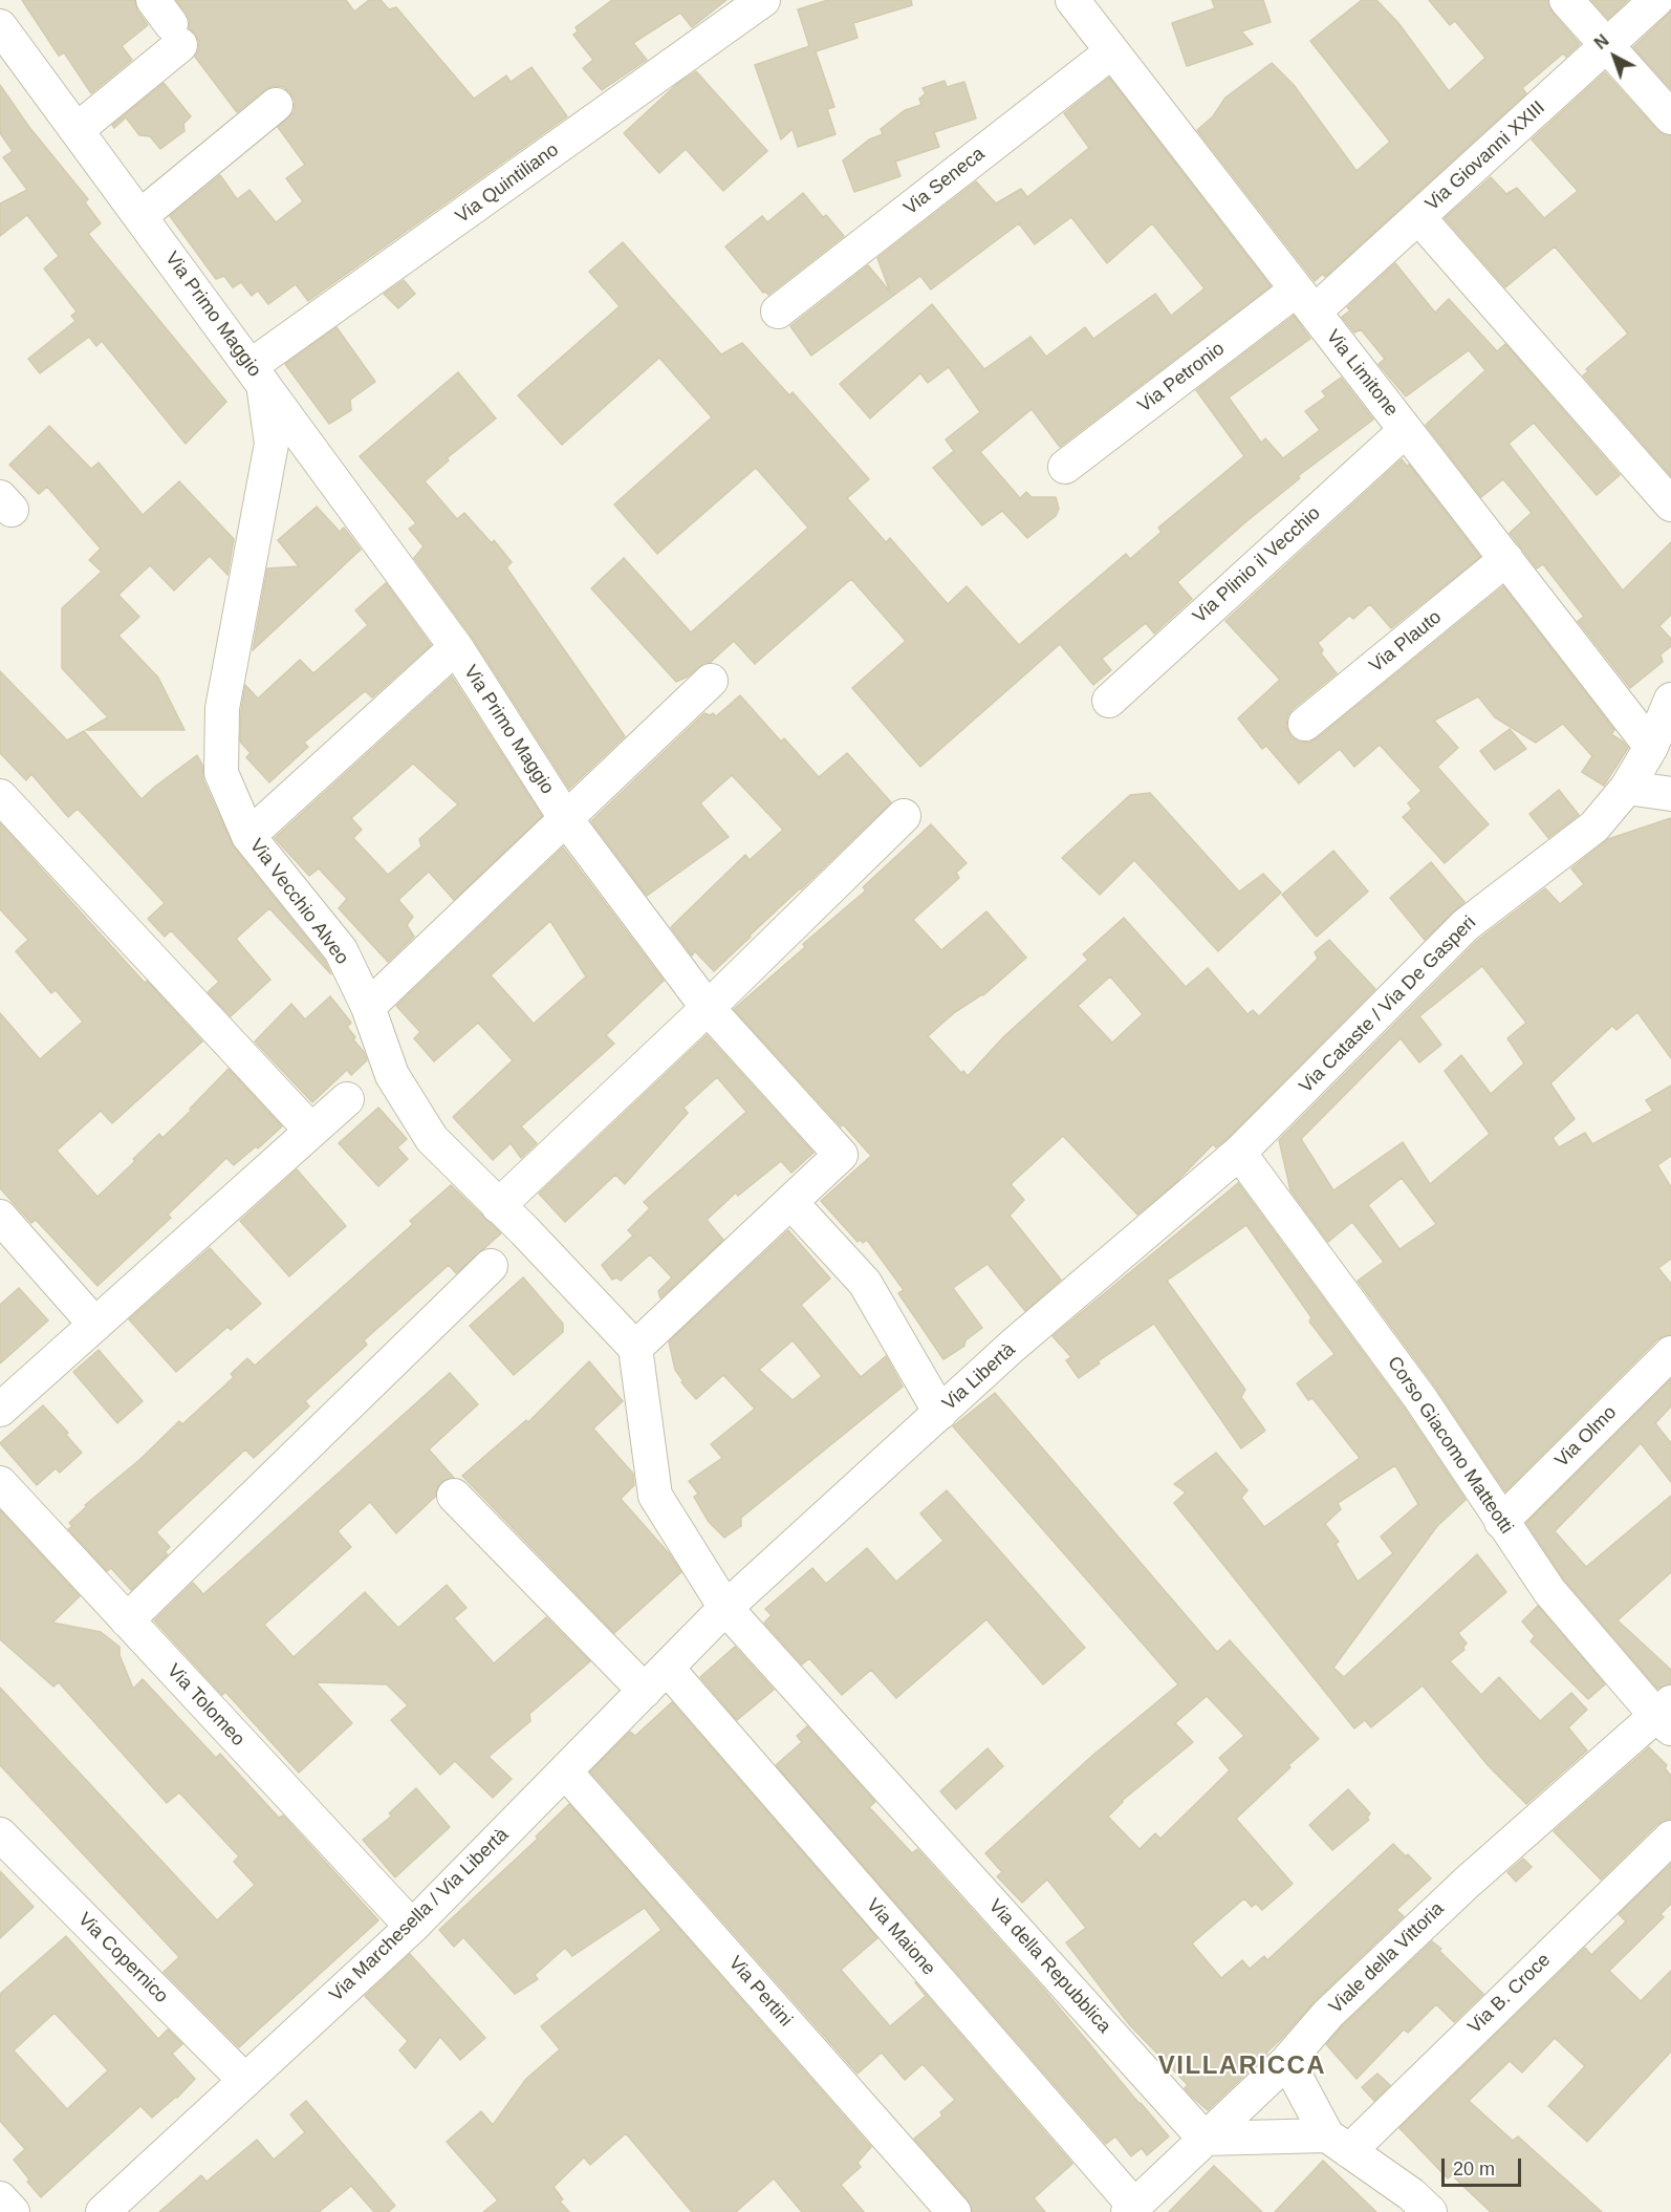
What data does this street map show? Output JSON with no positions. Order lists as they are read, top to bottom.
{
  "streets": {
    "street": [
      "Via Giovanni XXIII",
      "Via Seneca",
      "Via Quintiliano",
      "Via Primo Maggio",
      "Via Limitone",
      "Via Petronio",
      "Via Plinio il Vecchio",
      "Via Plauto",
      "Via Vecchio Alveo",
      "Via Cataste / Via De Gasperi",
      "Via Libertà",
      "Via Olmo",
      "Corso Giacomo Matteotti",
      "Via Tolomeo",
      "Via Marchesella / Via Libertà",
      "Via Maione",
      "Via Copernico",
      "Viale della Vittoria",
      "Via della Repubblica",
      "Via Pertini",
      "Via B. Croce"
    ]
  },
  "crossings": [
    ["Via Giovanni XXIII", "Via Limitone"],
    ["Via Giovanni XXIII", "Via Petronio"],
    ["Via Seneca", "Via Limitone"],
    ["Via Quintiliano", "Via Primo Maggio"],
    ["Via Quintiliano", "Via Vecchio Alveo"],
    ["Via Primo Maggio", "Via Vecchio Alveo"],
    ["Via Limitone", "Via Petronio"],
    ["Via Limitone", "Via Plinio il Vecchio"],
    ["Via Limitone", "Via Plauto"],
    ["Via Limitone", "Via Cataste / Via De Gasperi"],
    ["Via Cataste / Via De Gasperi", "Via Libertà"],
    ["Via Cataste / Via De Gasperi", "Corso Giacomo Matteotti"],
    ["Via Libertà", "Corso Giacomo Matteotti"],
    ["Via Libertà", "Via Marchesella / Via Libertà"],
    ["Via Libertà", "Via della Repubblica"],
    ["Via Olmo", "Corso Giacomo Matteotti"],
    ["Corso Giacomo Matteotti", "Viale della Vittoria"],
    ["Via Tolomeo", "Via Marchesella / Via Libertà"],
    ["Via Marchesella / Via Libertà", "Via Maione"],
    ["Via Marchesella / Via Libertà", "Via Copernico"],
    ["Via Marchesella / Via Libertà", "Via della Repubblica"],
    ["Via Marchesella / Via Libertà", "Via Pertini"],
    ["Via Maione", "Viale della Vittoria"],
    ["Viale della Vittoria", "Via della Repubblica"]
  ],
  "districts": ["VILLARICCA"],
  "scale_bar": "20 m",
  "north": "top left"
}
